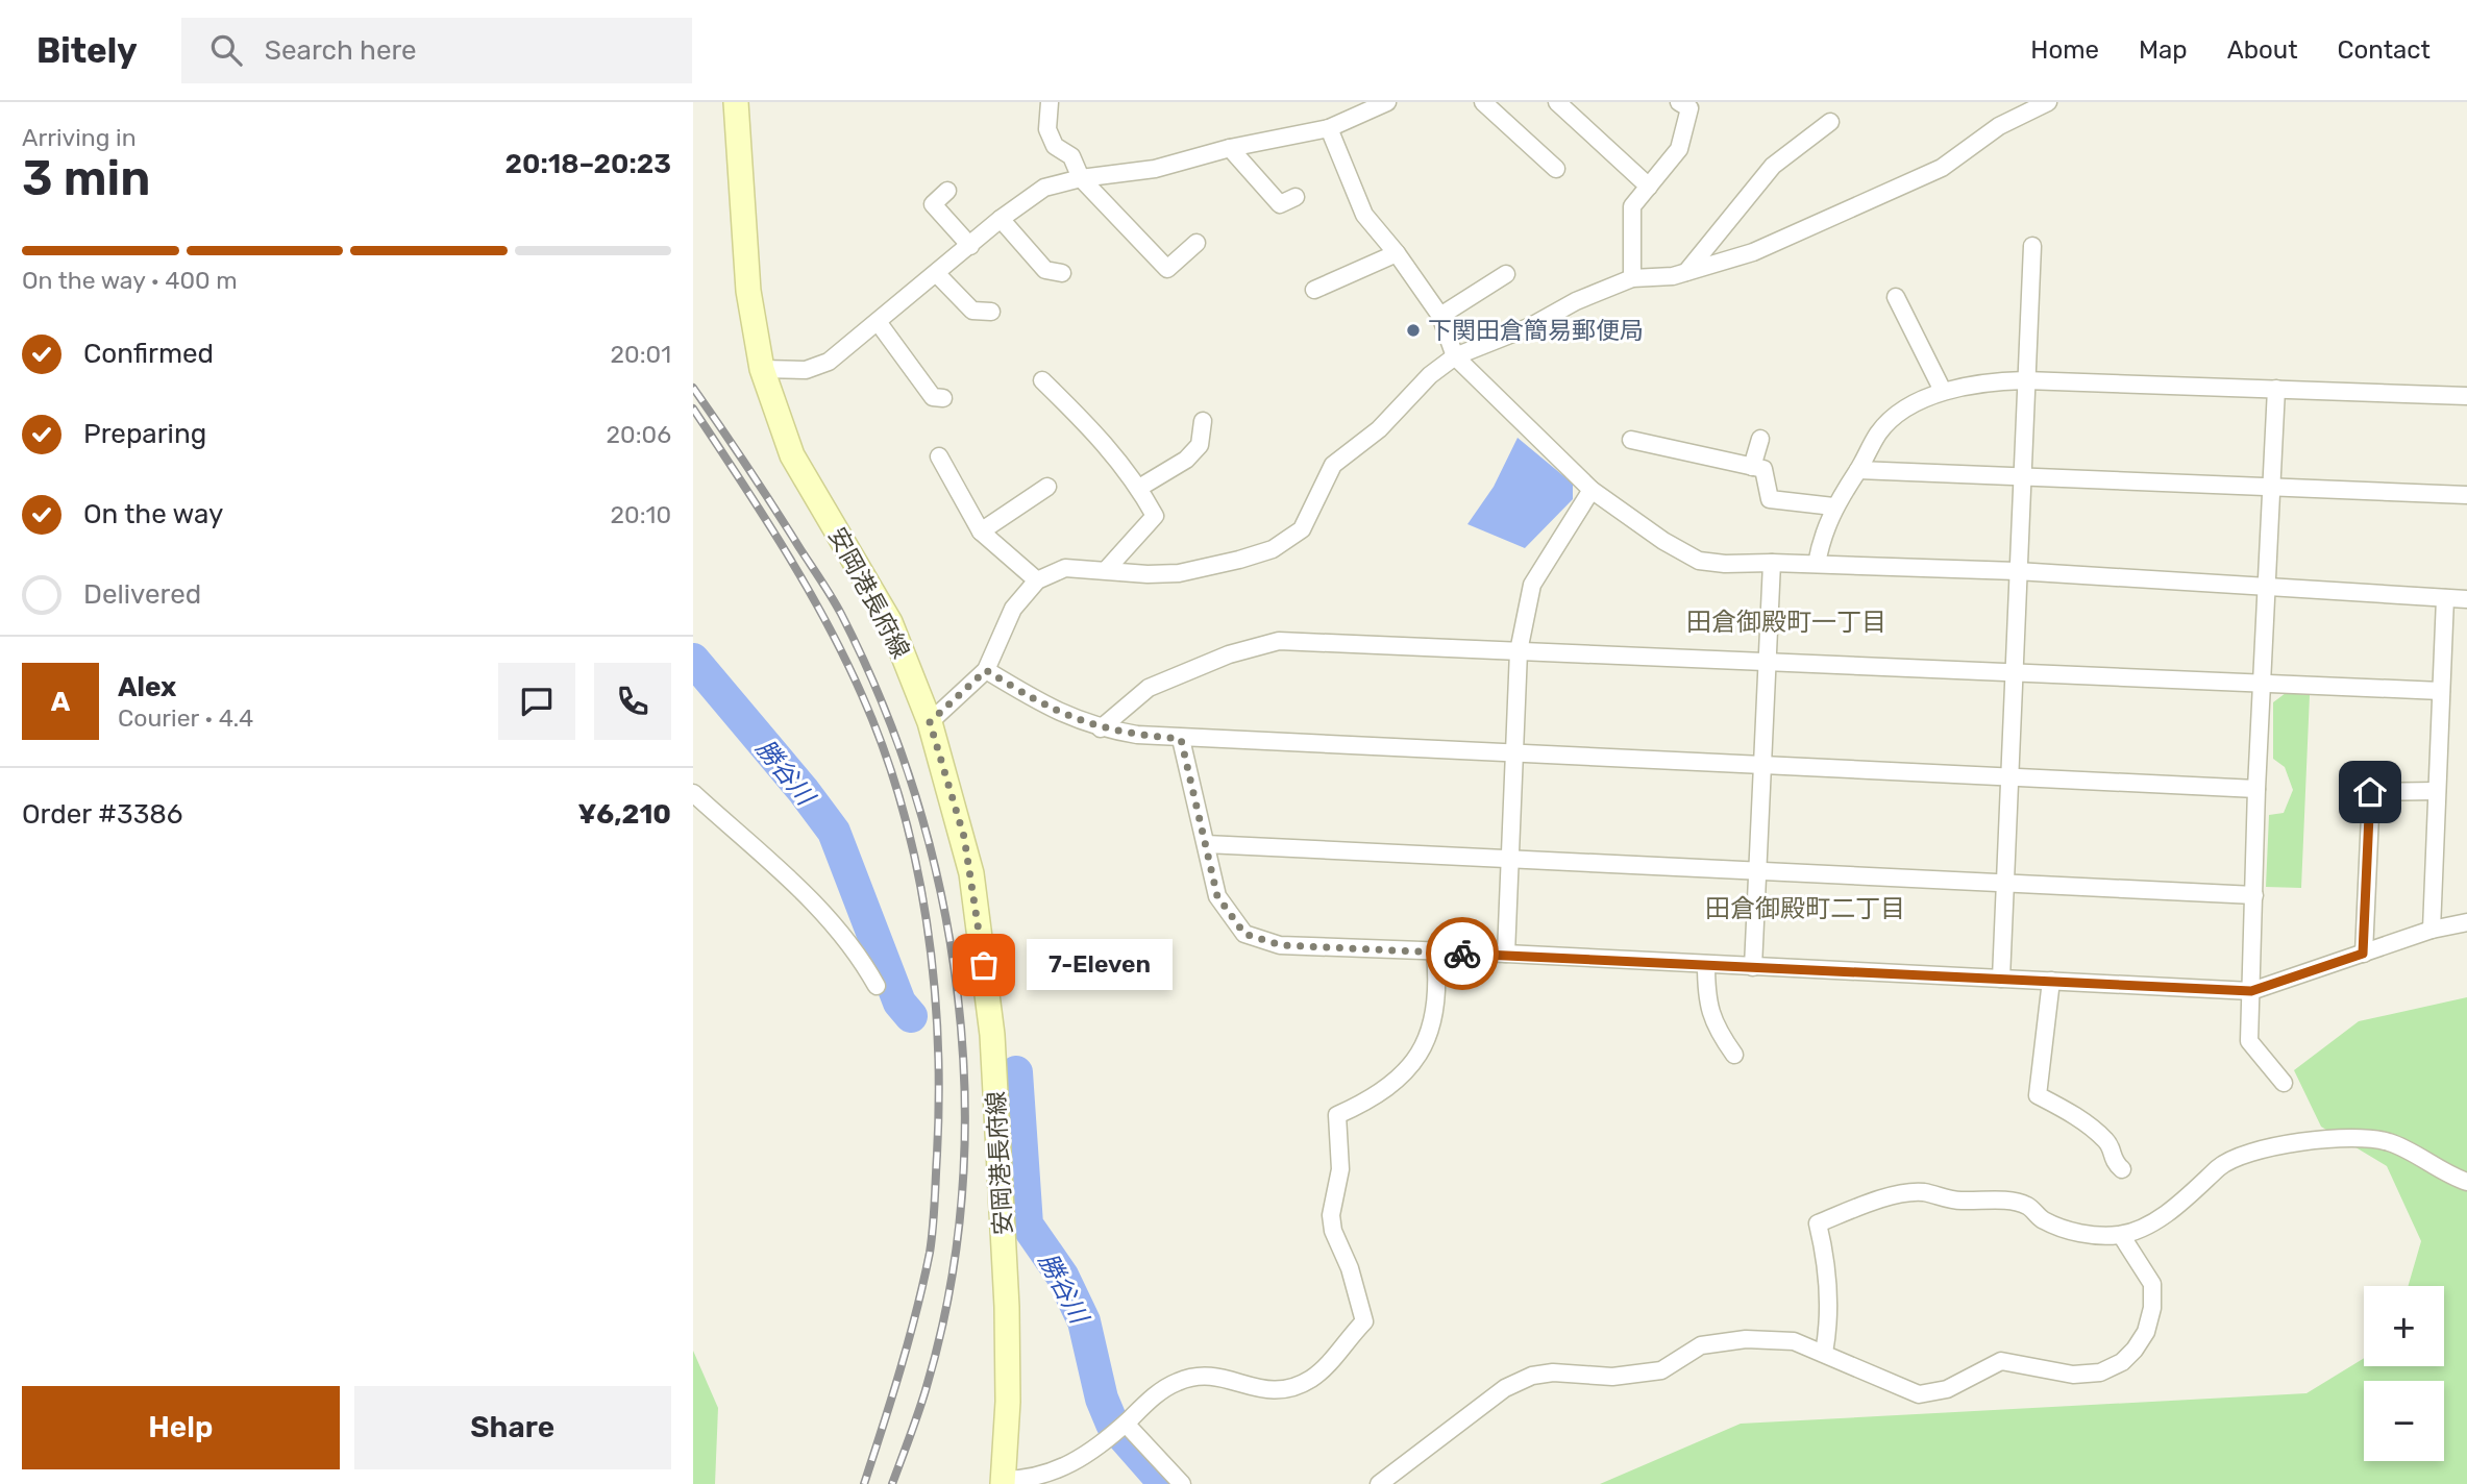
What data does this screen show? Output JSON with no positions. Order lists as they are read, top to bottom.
{
  "streets": {
    "main road": ["安岡港長府線"]
  },
  "districts": ["田倉御殿町一丁目", "田倉御殿町二丁目"],
  "water": ["勝谷川"],
  "places": ["下関田倉簡易郵便局", "7-Eleven"],
  "page": {
    "header": "Bitely",
    "search": "Search here",
    "nav": [
      "Home",
      "Map",
      "About",
      "Contact"
    ],
    "heading": ["3 min", "Arriving in", "20:18–20:23"],
    "panel": [
      "Alex",
      "Courier · 4.4",
      "Order #3386",
      "¥6,210"
    ],
    "bar": "On the way · 400 m",
    "list": [
      ["Confirmed", "20:01"],
      ["Preparing", "20:06"],
      ["On the way", "20:10"],
      "Delivered"
    ],
    "round": "A",
    "bubble": "7-Eleven",
    "map_buttons": ["+", "−"],
    "buttons": ["Help", "Share"]
  }
}
